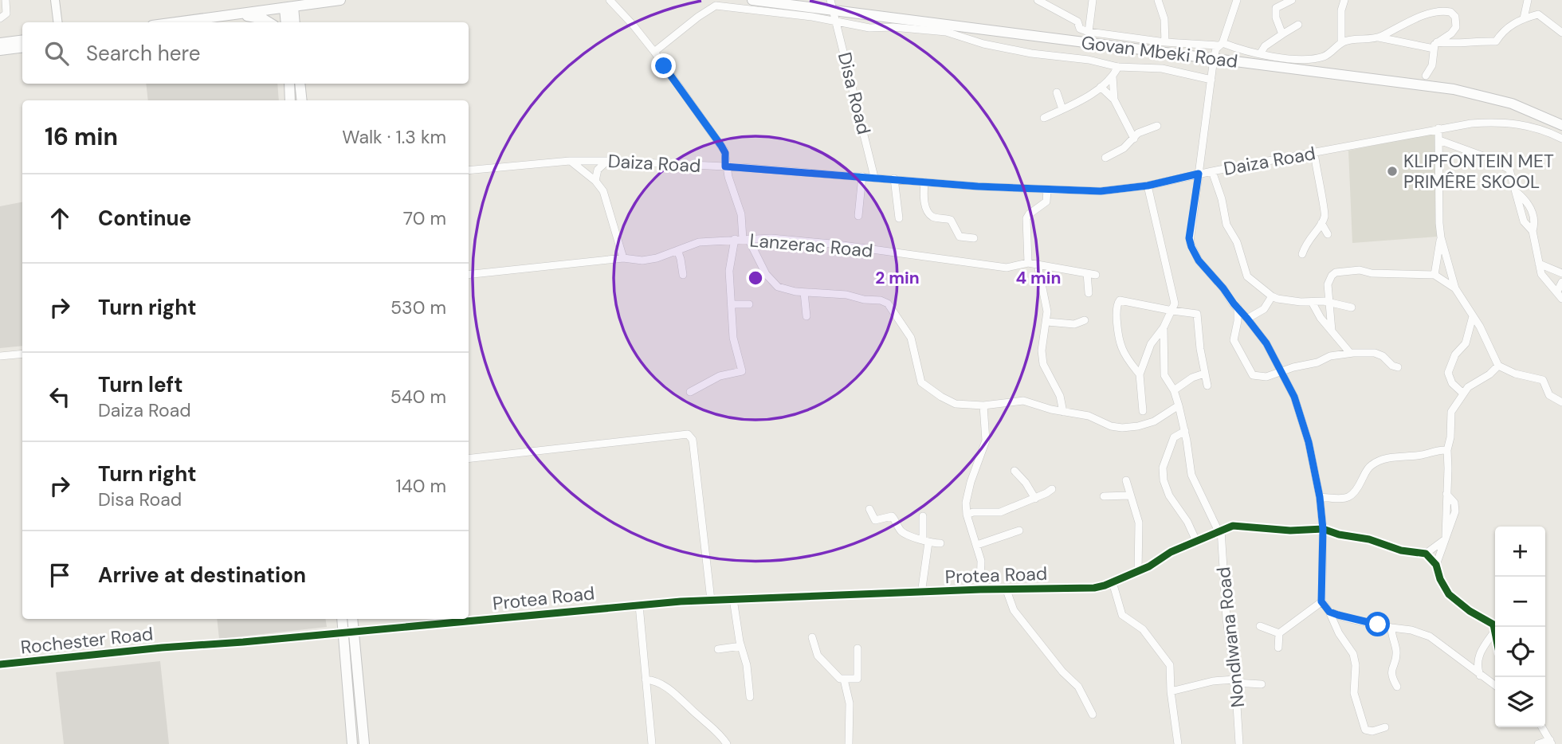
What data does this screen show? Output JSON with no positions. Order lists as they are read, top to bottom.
{
  "streets": {
    "main road": ["Govan Mbeki Road"],
    "street": [
      "Disa Road",
      "Daiza Road",
      "Lanzerac Road",
      "Protea Road",
      "Nondlwana Road",
      "Rochester Road"
    ]
  },
  "crossings": [
    ["Govan Mbeki Road", "Disa Road"],
    ["Disa Road", "Daiza Road"],
    ["Protea Road", "Nondlwana Road"],
    ["Protea Road", "Rochester Road"]
  ],
  "places": ["KLIPFONTEIN MET PRIMÊRE SKOOL"],
  "page": {
    "search": "Search here",
    "heading": ["16 min", "Walk · 1.3 km"],
    "list": [
      ["Continue", "70 m"],
      ["Turn right", "530 m"],
      ["Turn left", "Daiza Road", "540 m"],
      ["Turn right", "Disa Road", "140 m"],
      "Arrive at destination"
    ],
    "map_buttons": ["+", "−"]
  },
  "rings": ["2 min", "4 min"]
}
